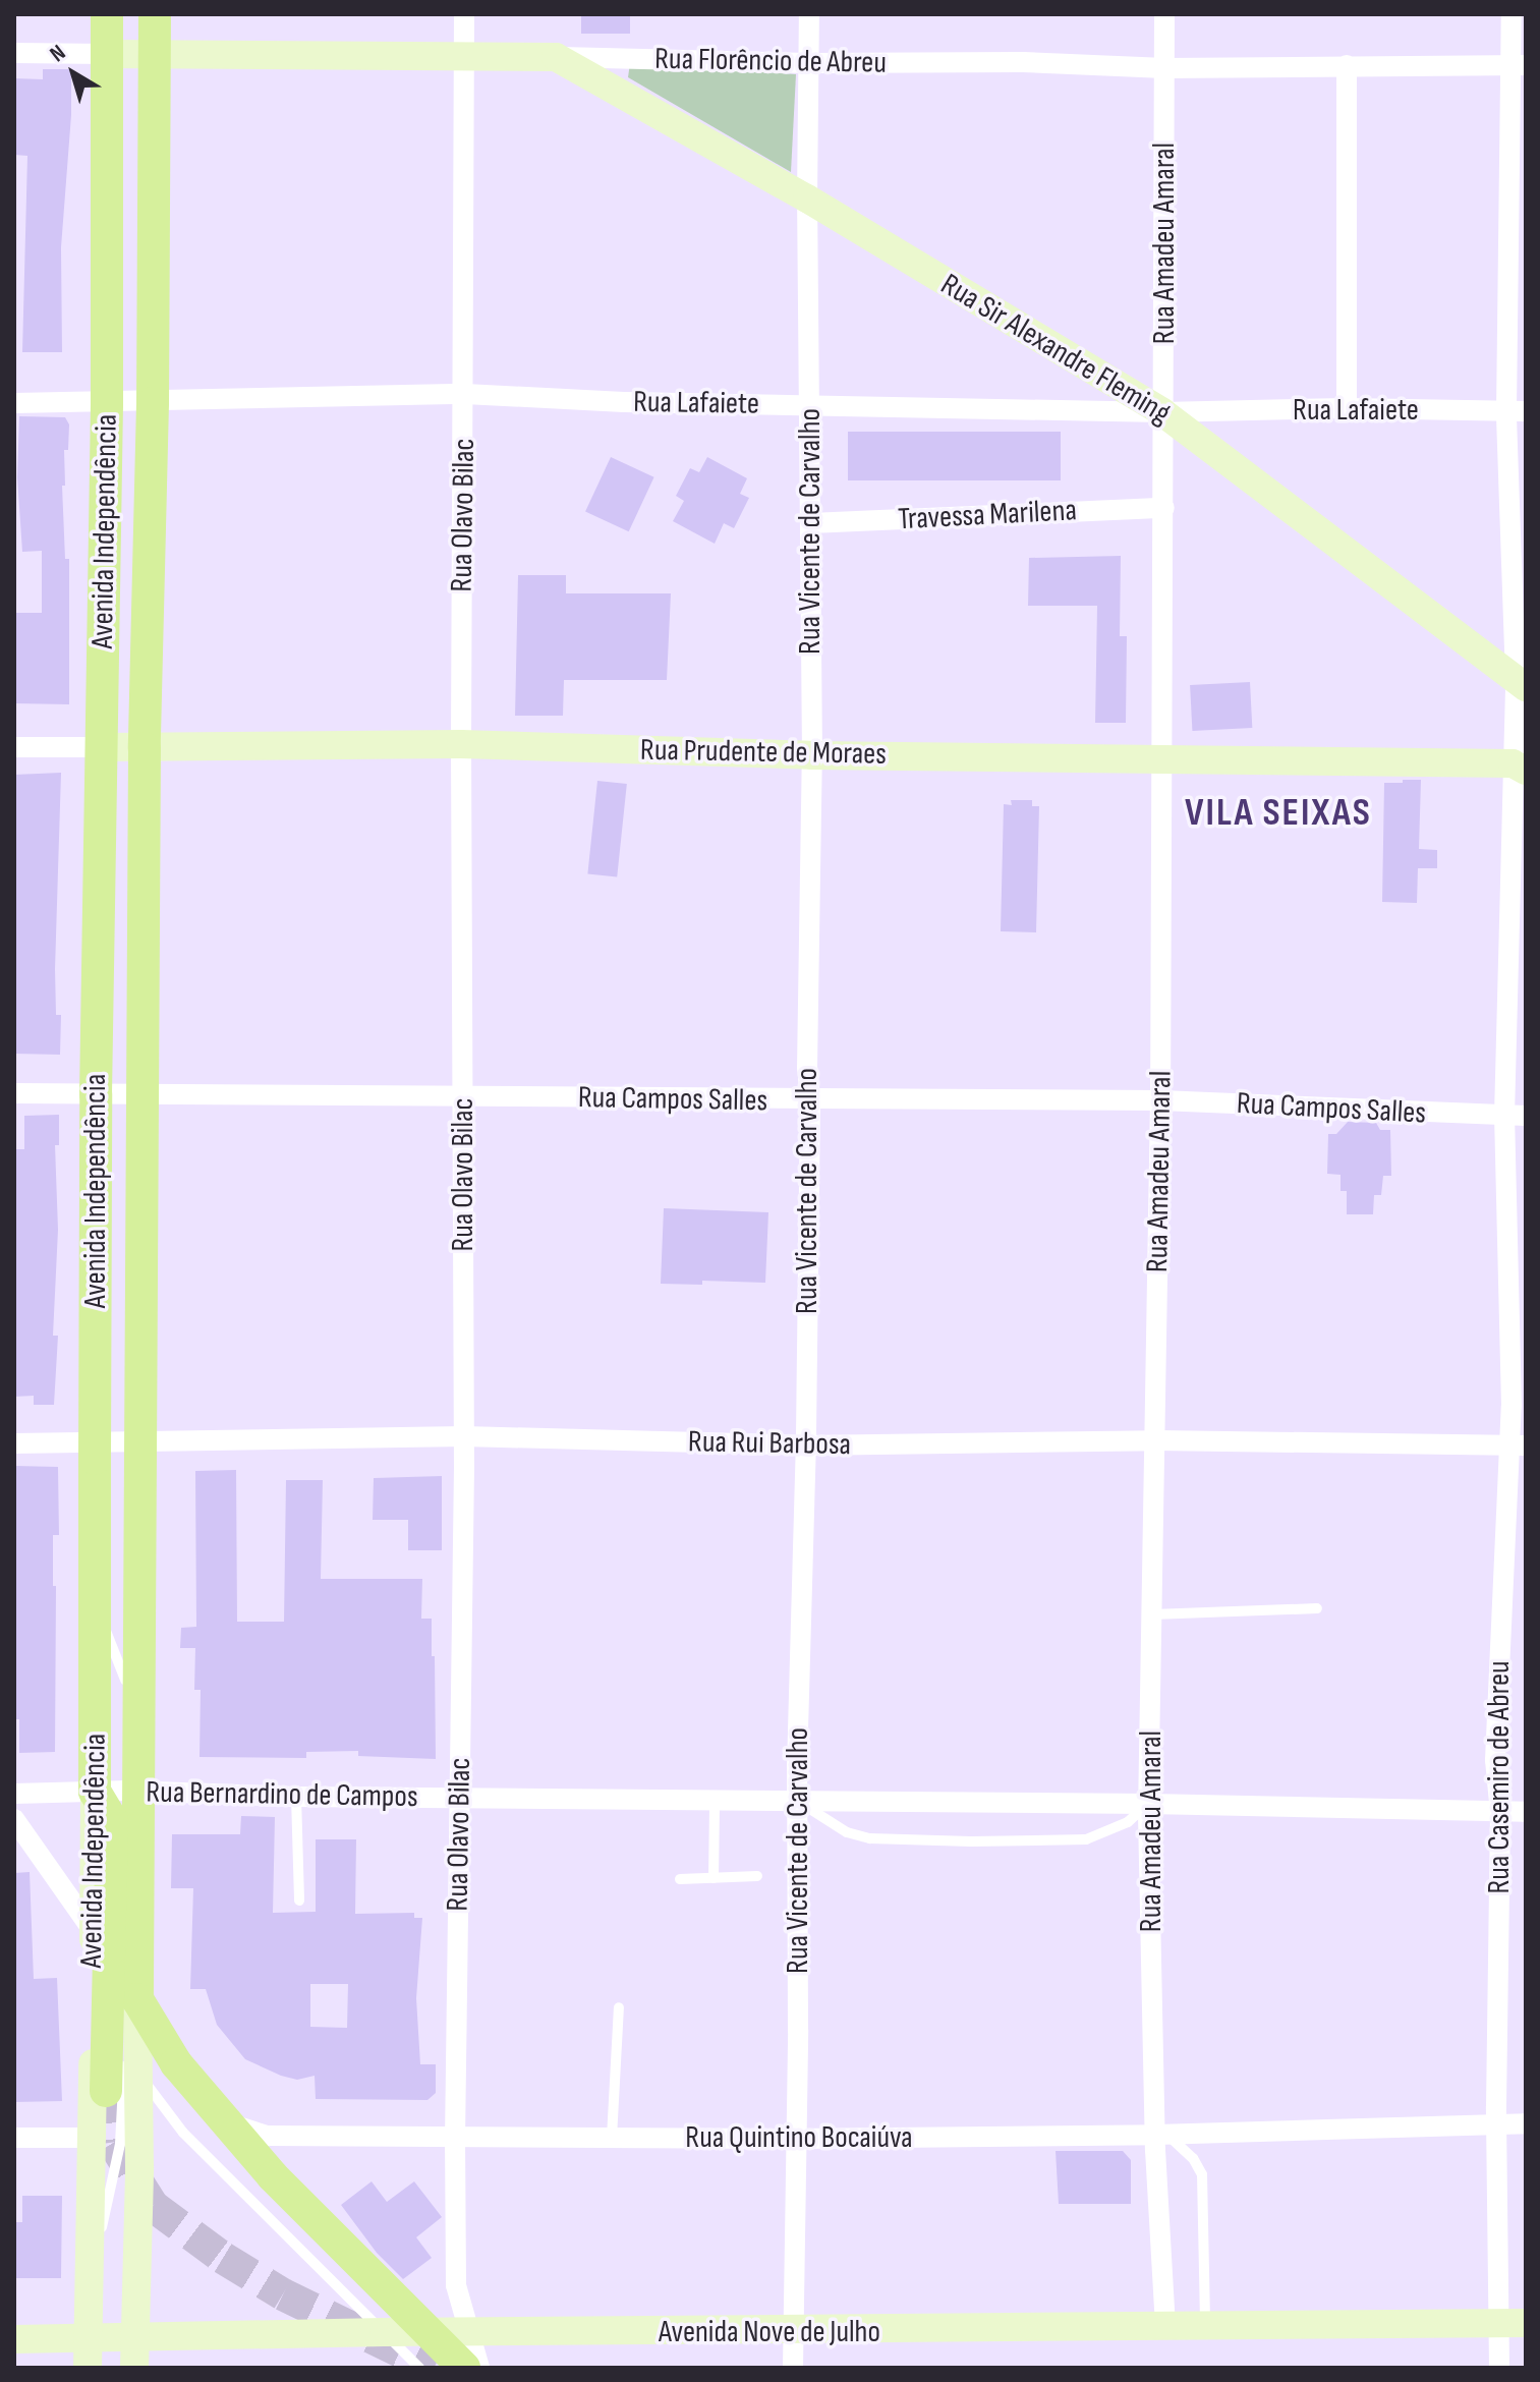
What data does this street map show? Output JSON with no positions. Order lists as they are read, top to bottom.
{
  "streets": {
    "main road": [
      "Rua Florêncio de Abreu",
      "Rua Sir Alexandre Fleming",
      "Avenida Independência",
      "Rua Prudente de Moraes",
      "Avenida Nove de Julho"
    ],
    "street": [
      "Rua Amadeu Amaral",
      "Rua Lafaiete",
      "Rua Olavo Bilac",
      "Travessa Marilena",
      "Rua Vicente de Carvalho",
      "Rua Campos Salles",
      "Rua Rui Barbosa",
      "Rua Casemiro de Abreu",
      "Rua Bernardino de Campos",
      "Rua Quintino Bocaiúva"
    ]
  },
  "crossings": [
    ["Rua Florêncio de Abreu", "Rua Amadeu Amaral"],
    ["Rua Florêncio de Abreu", "Rua Sir Alexandre Fleming"],
    ["Rua Florêncio de Abreu", "Rua Olavo Bilac"],
    ["Rua Florêncio de Abreu", "Avenida Independência"],
    ["Rua Florêncio de Abreu", "Rua Vicente de Carvalho"],
    ["Rua Florêncio de Abreu", "Rua Casemiro de Abreu"],
    ["Rua Amadeu Amaral", "Rua Sir Alexandre Fleming"],
    ["Rua Amadeu Amaral", "Rua Lafaiete"],
    ["Rua Amadeu Amaral", "Travessa Marilena"],
    ["Rua Amadeu Amaral", "Rua Prudente de Moraes"],
    ["Rua Amadeu Amaral", "Rua Campos Salles"],
    ["Rua Amadeu Amaral", "Rua Rui Barbosa"],
    ["Rua Amadeu Amaral", "Rua Bernardino de Campos"],
    ["Rua Amadeu Amaral", "Rua Quintino Bocaiúva"],
    ["Rua Amadeu Amaral", "Avenida Nove de Julho"],
    ["Rua Sir Alexandre Fleming", "Rua Lafaiete"],
    ["Rua Sir Alexandre Fleming", "Rua Vicente de Carvalho"],
    ["Rua Sir Alexandre Fleming", "Rua Casemiro de Abreu"],
    ["Rua Lafaiete", "Rua Olavo Bilac"],
    ["Rua Lafaiete", "Avenida Independência"],
    ["Rua Lafaiete", "Rua Vicente de Carvalho"],
    ["Rua Lafaiete", "Rua Casemiro de Abreu"],
    ["Rua Olavo Bilac", "Rua Prudente de Moraes"],
    ["Rua Olavo Bilac", "Rua Campos Salles"],
    ["Rua Olavo Bilac", "Rua Rui Barbosa"],
    ["Rua Olavo Bilac", "Rua Bernardino de Campos"],
    ["Rua Olavo Bilac", "Rua Quintino Bocaiúva"],
    ["Rua Olavo Bilac", "Avenida Nove de Julho"],
    ["Travessa Marilena", "Rua Vicente de Carvalho"],
    ["Avenida Independência", "Rua Prudente de Moraes"],
    ["Avenida Independência", "Rua Campos Salles"],
    ["Avenida Independência", "Rua Rui Barbosa"],
    ["Avenida Independência", "Rua Bernardino de Campos"],
    ["Avenida Independência", "Avenida Nove de Julho"],
    ["Rua Vicente de Carvalho", "Rua Prudente de Moraes"],
    ["Rua Vicente de Carvalho", "Rua Campos Salles"],
    ["Rua Vicente de Carvalho", "Rua Rui Barbosa"],
    ["Rua Vicente de Carvalho", "Rua Bernardino de Campos"],
    ["Rua Vicente de Carvalho", "Rua Quintino Bocaiúva"],
    ["Rua Vicente de Carvalho", "Avenida Nove de Julho"],
    ["Rua Prudente de Moraes", "Rua Casemiro de Abreu"],
    ["Rua Campos Salles", "Rua Casemiro de Abreu"],
    ["Rua Rui Barbosa", "Rua Casemiro de Abreu"],
    ["Rua Casemiro de Abreu", "Rua Bernardino de Campos"],
    ["Rua Casemiro de Abreu", "Rua Quintino Bocaiúva"],
    ["Rua Casemiro de Abreu", "Avenida Nove de Julho"]
  ],
  "districts": ["VILA SEIXAS"],
  "north": "top left"
}
